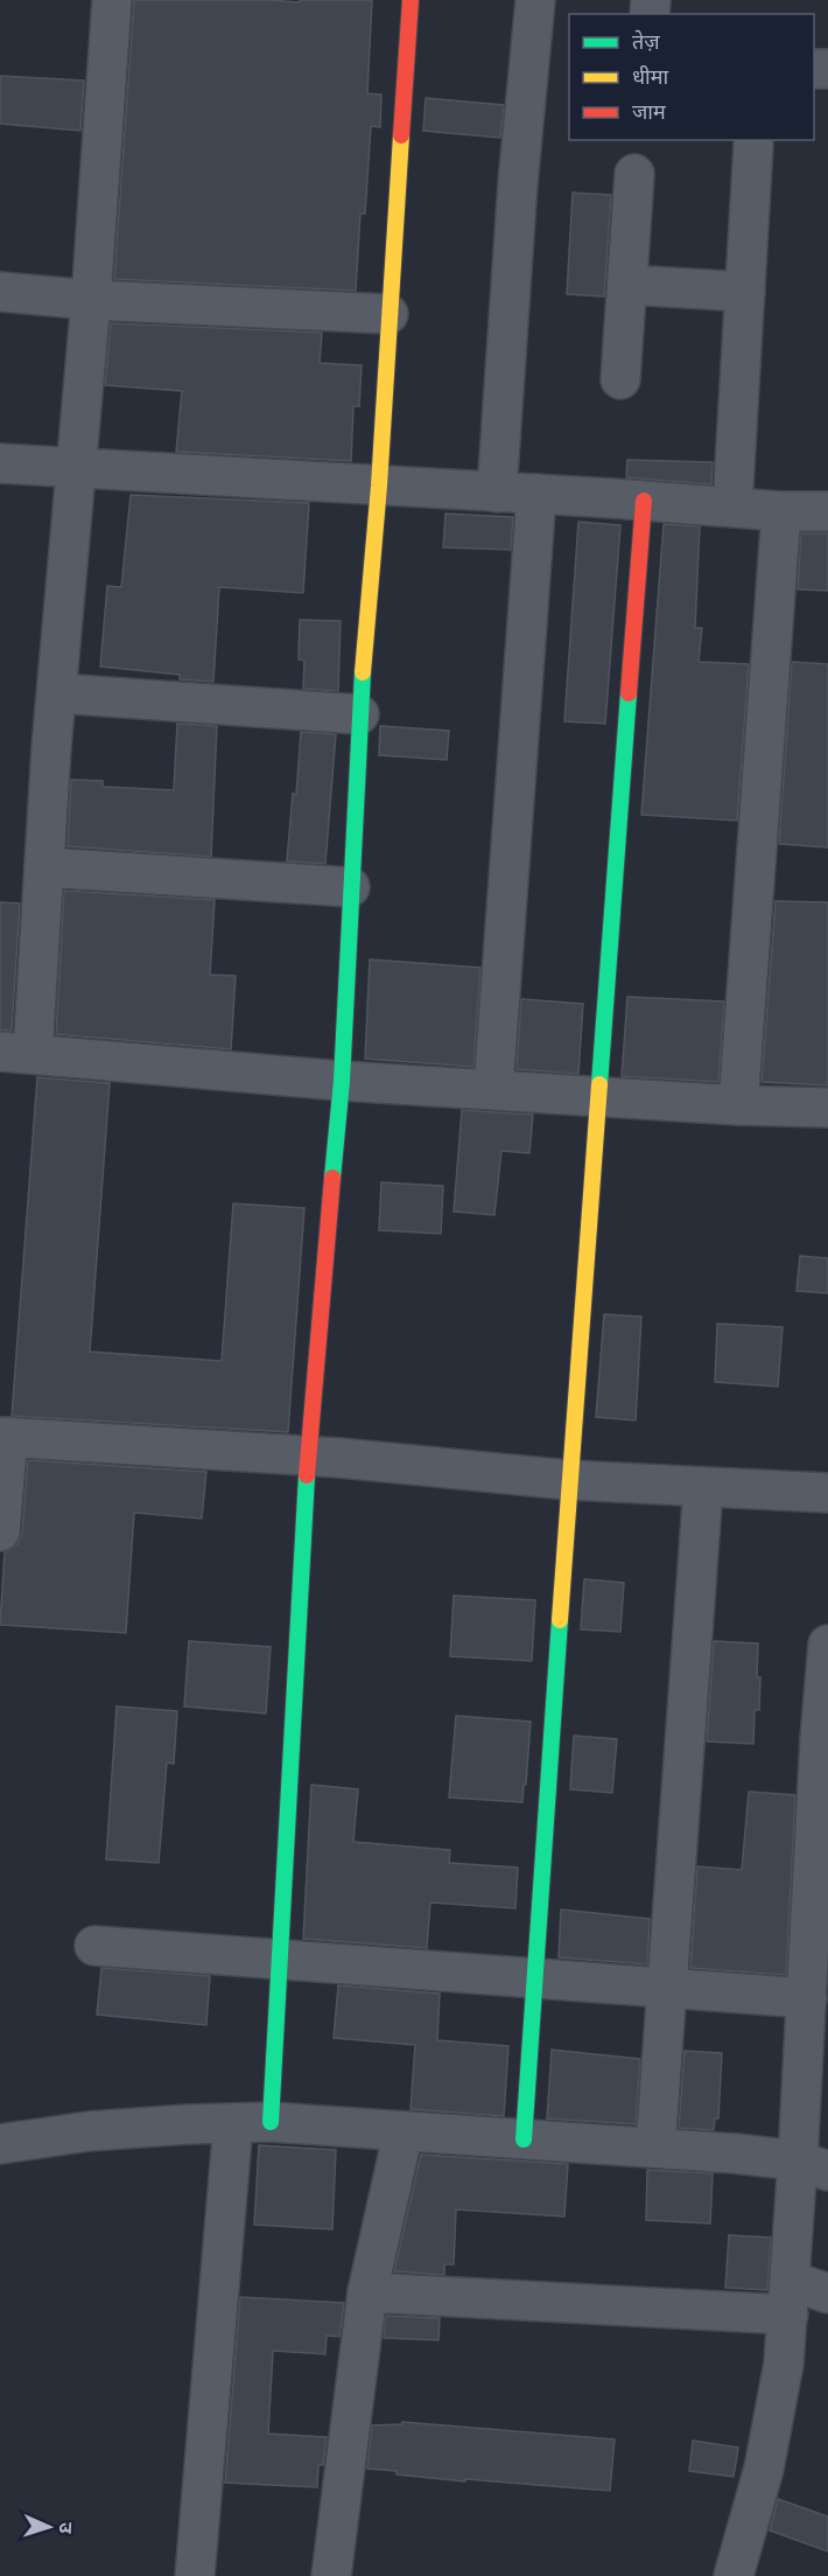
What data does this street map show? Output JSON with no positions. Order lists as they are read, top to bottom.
{
  "legend": ["तेज़", "धीमा", "जाम"],
  "north": "right"
}
